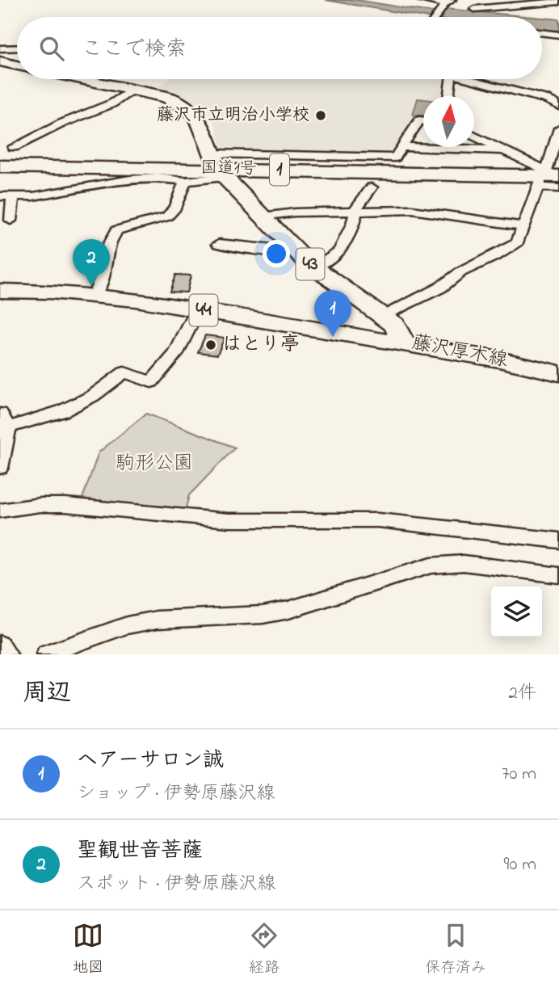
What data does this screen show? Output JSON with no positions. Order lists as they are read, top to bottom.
{
  "streets": {
    "main road": [
      "国道1号",
      "1",
      "43",
      "44",
      "藤沢厚木線"
    ]
  },
  "crossings": [
    ["44", "藤沢厚木線"]
  ],
  "parks": ["駒形公園"],
  "places": ["藤沢市立明治小学校", "はとり亭"],
  "north": "top",
  "page": {
    "search": "ここで検索",
    "pins": ["2", "1"],
    "heading": ["周辺", "2件"],
    "list": [
      {
        "mark": "1",
        "name": "ヘアーサロン誠",
        "note": "ショップ · 伊勢原藤沢線",
        "value": "70 m"
      },
      {
        "mark": "2",
        "name": "聖観世音菩薩",
        "note": "スポット · 伊勢原藤沢線",
        "value": "90 m"
      }
    ],
    "nav": ["地図", "経路", "保存済み"]
  }
}
